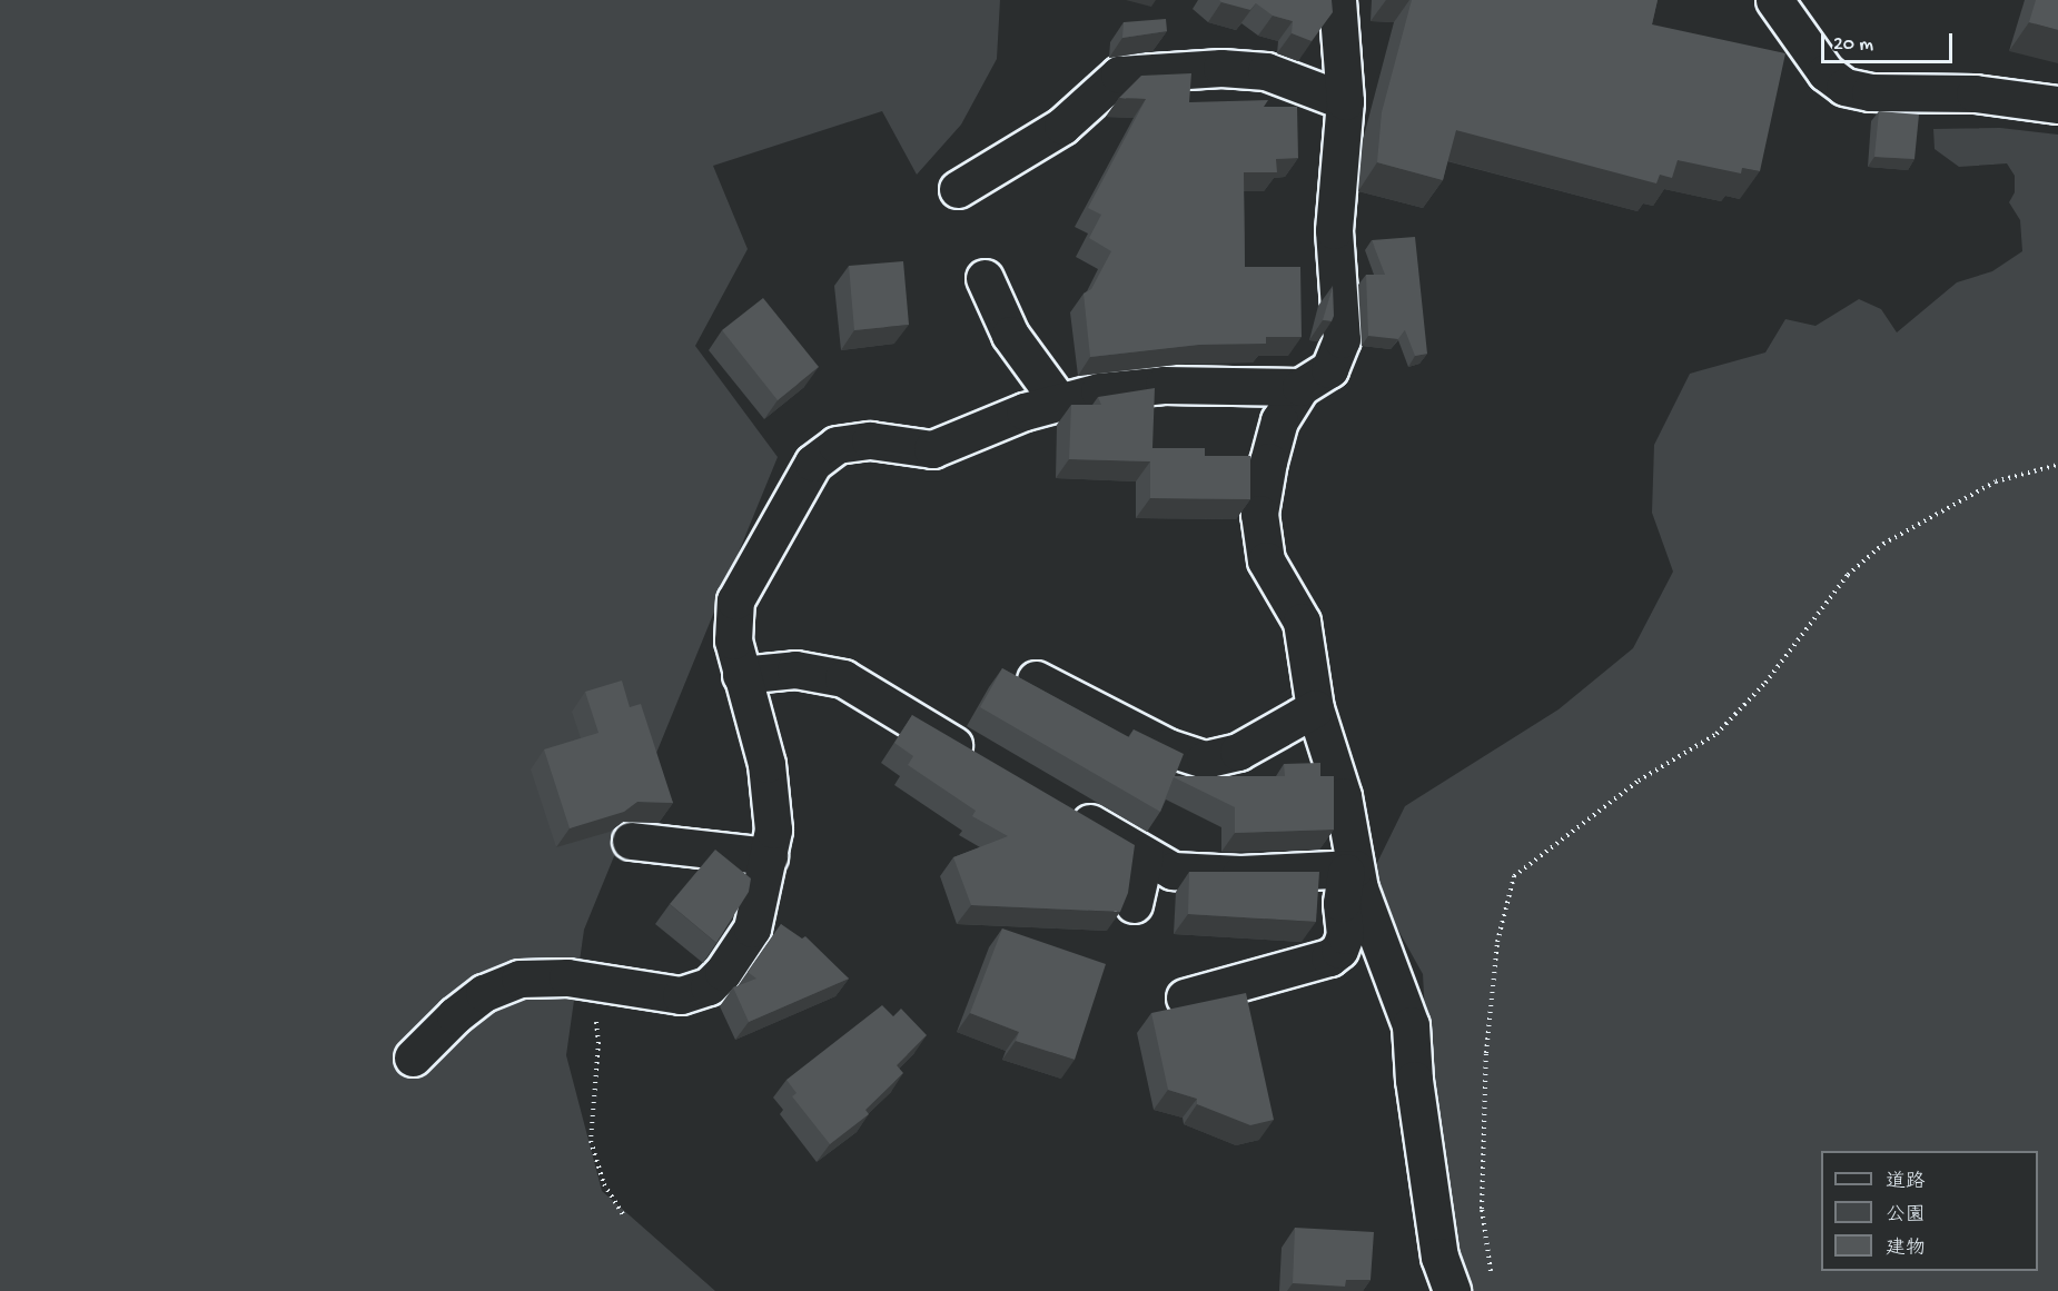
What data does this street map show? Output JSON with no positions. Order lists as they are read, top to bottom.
{
  "legend": ["道路", "公園", "建物"],
  "scale_bar": "20 m"
}
